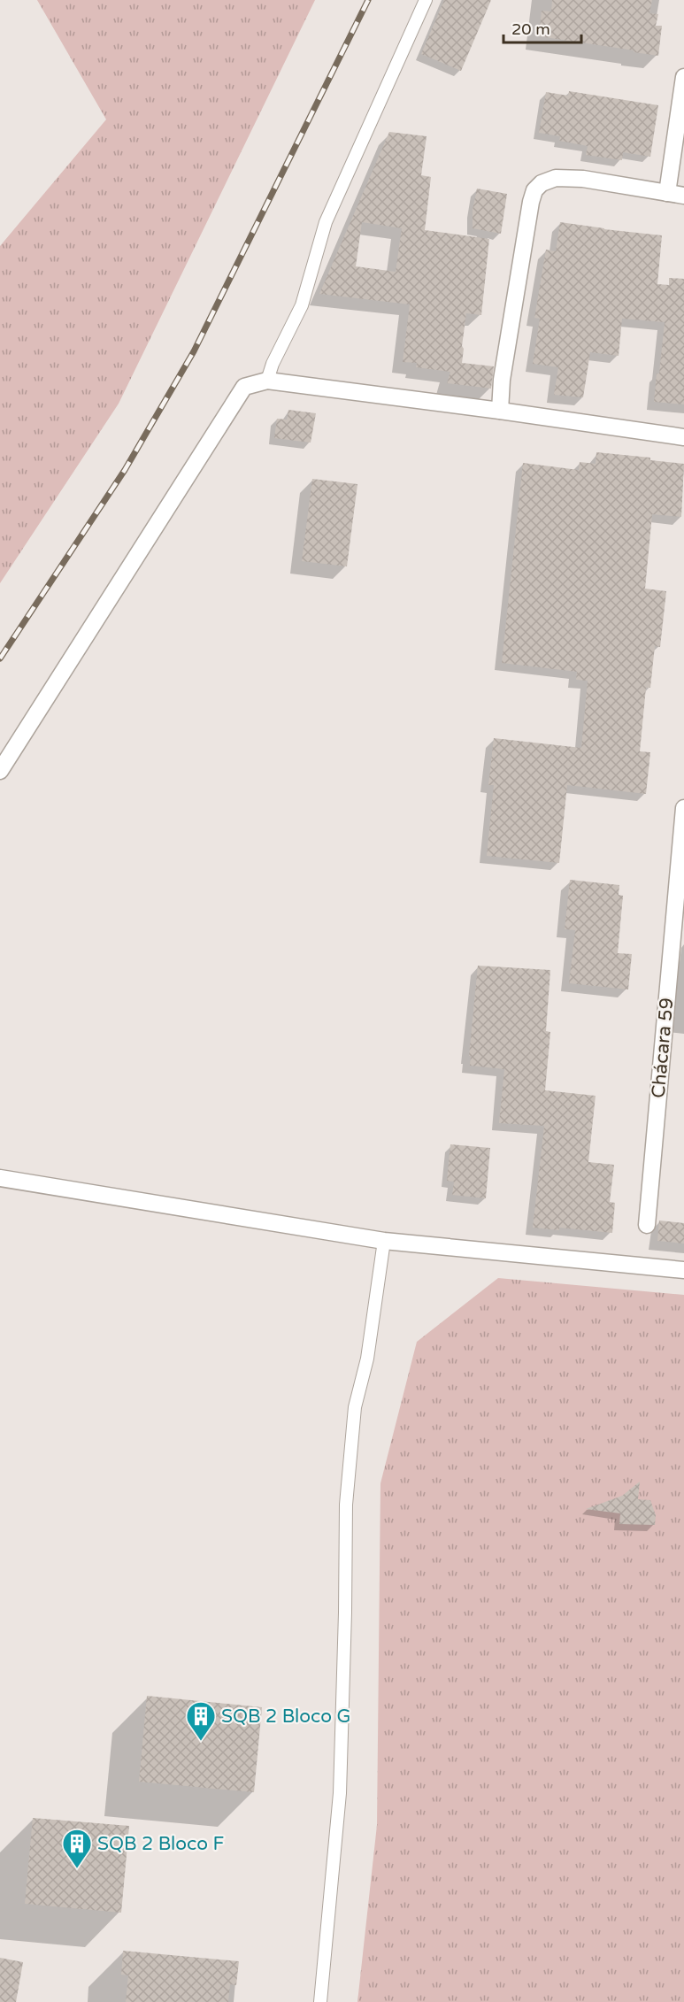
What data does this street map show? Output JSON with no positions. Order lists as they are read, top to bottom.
{
  "streets": {
    "street": ["Chácara 59"]
  },
  "places": {
    "building": ["SQB 2 Bloco G", "SQB 2 Bloco F"]
  },
  "scale_bar": "20 m"
}
